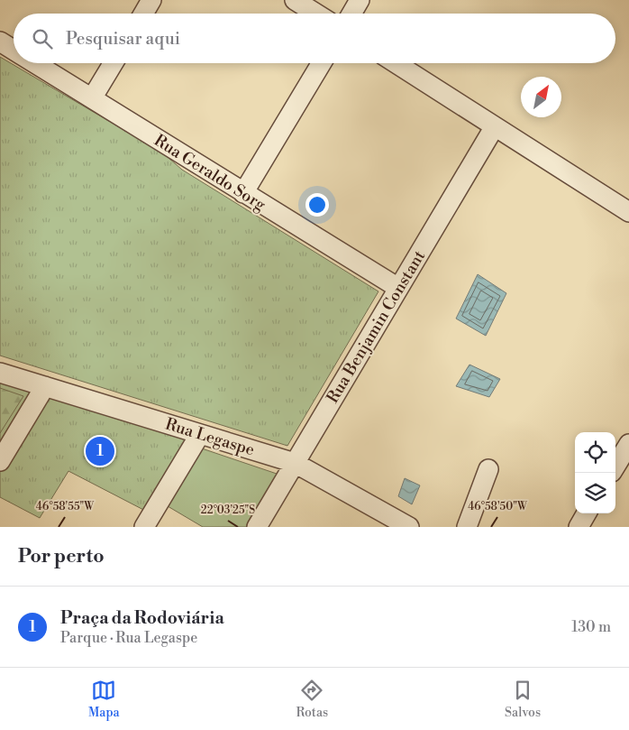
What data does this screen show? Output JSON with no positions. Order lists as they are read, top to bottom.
{
  "streets": {
    "street": ["Rua Geraldo Sorg", "Rua Benjamin Constant", "Rua Legaspe"]
  },
  "crossings": [
    ["Rua Geraldo Sorg", "Rua Benjamin Constant"],
    ["Rua Benjamin Constant", "Rua Legaspe"]
  ],
  "north": "top right",
  "page": {
    "search": "Pesquisar aqui",
    "pins": "1",
    "heading": "Por perto",
    "list": [
      {
        "mark": "1",
        "name": "Praça da Rodoviária",
        "note": "Parque · Rua Legaspe",
        "value": "130 m"
      }
    ],
    "nav": ["Mapa", "Rotas", "Salvos"]
  },
  "coordinates": ["46°58'55\"W", "46°58'50\"W", "22°03'25\"S"]
}
